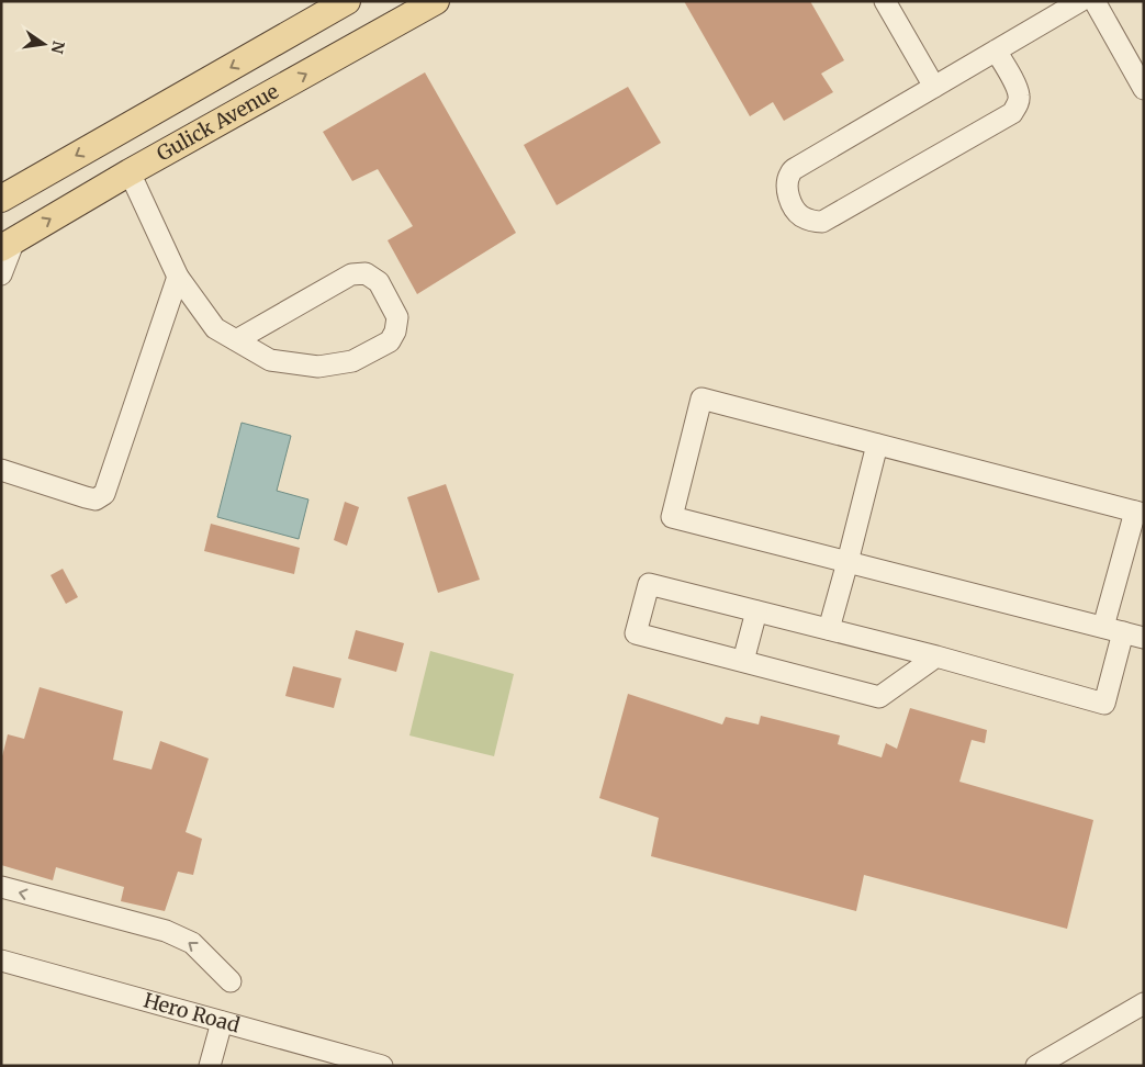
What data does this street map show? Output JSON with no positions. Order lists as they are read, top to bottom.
{
  "streets": {
    "main road": ["Gulick Avenue"],
    "street": ["Hero Road"]
  },
  "north": "right"
}
